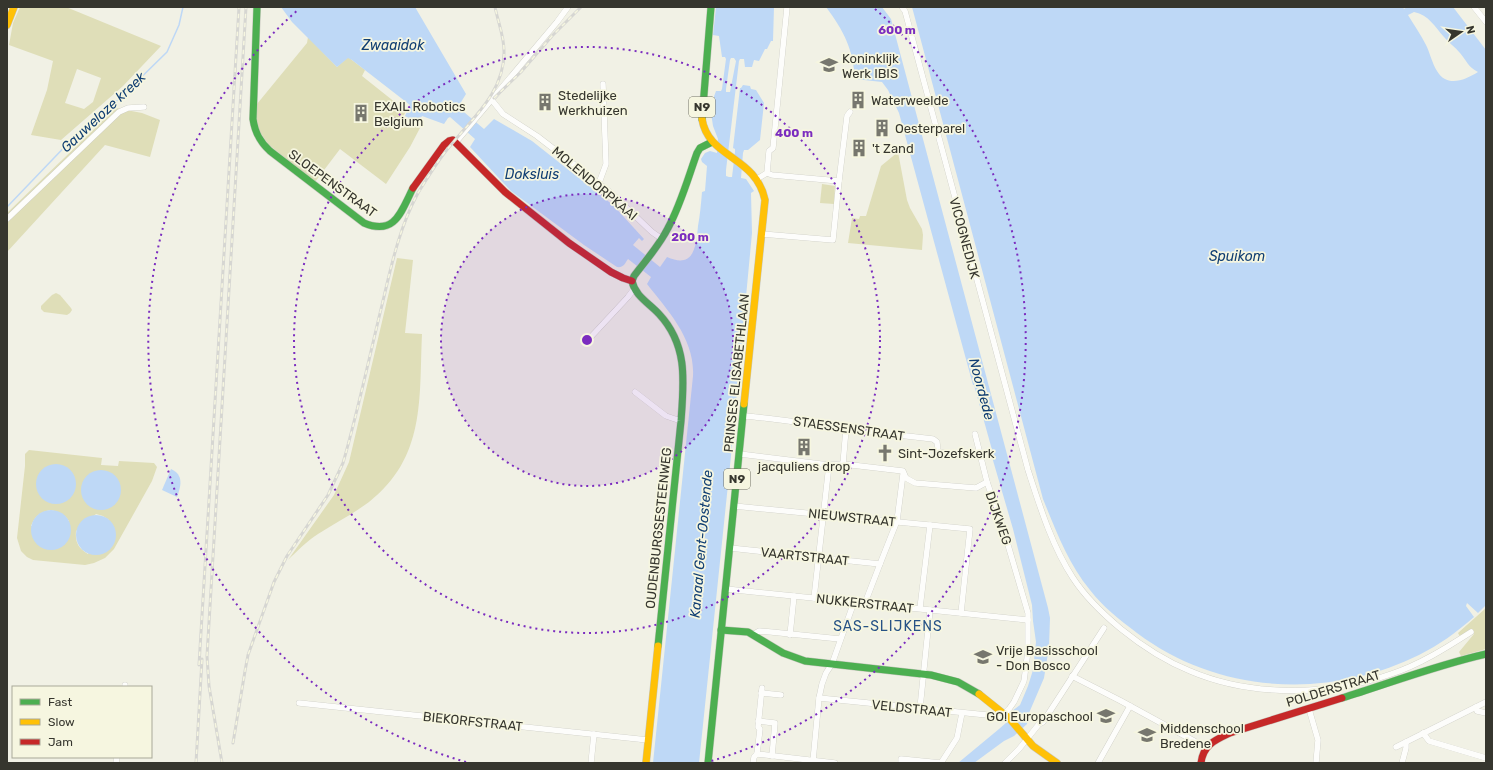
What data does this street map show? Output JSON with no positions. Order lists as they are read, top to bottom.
{
  "streets": {
    "street": [
      "N9",
      "SLOEPENSTRAAT",
      "MOLENDORPKAAI",
      "VICOGNEDIJK",
      "PRINSES ELISABETHLAAN",
      "STAESSENSTRAAT",
      "NIEUWSTRAAT",
      "DIJKWEG",
      "OUDENBURGSESTEENWEG",
      "VAARTSTRAAT",
      "NUKKERSTRAAT",
      "POLDERSTRAAT",
      "VELDSTRAAT",
      "BIEKORFSTRAAT"
    ]
  },
  "crossings": [
    ["N9", "PRINSES ELISABETHLAAN"],
    ["SLOEPENSTRAAT", "MOLENDORPKAAI"],
    ["PRINSES ELISABETHLAAN", "STAESSENSTRAAT"],
    ["PRINSES ELISABETHLAAN", "NIEUWSTRAAT"],
    ["PRINSES ELISABETHLAAN", "VAARTSTRAAT"],
    ["PRINSES ELISABETHLAAN", "NUKKERSTRAAT"],
    ["NIEUWSTRAAT", "NUKKERSTRAAT"],
    ["DIJKWEG", "NUKKERSTRAAT"],
    ["OUDENBURGSESTEENWEG", "BIEKORFSTRAAT"]
  ],
  "districts": ["SAS-SLIJKENS"],
  "water": [
    "Zwaaidok",
    "Gauweloze kreek",
    "Doksluis",
    "Spuikom",
    "Noordede",
    "Kanaal Gent-Oostende"
  ],
  "places": {
    "school or university": [
      "Koninklijk Werk IBIS",
      "Vrije Basisschool - Don Bosco",
      "GO! Europaschool",
      "Middenschool Bredene"
    ],
    "building": [
      "Waterweelde",
      "Stedelijke Werkhuizen",
      "EXAIL Robotics Belgium",
      "Oesterparel",
      "'t Zand",
      "jacquliens drop"
    ],
    "church": ["Sint-Jozefskerk"]
  },
  "legend": ["Fast", "Slow", "Jam"],
  "north": "right",
  "rings": ["600 m", "400 m", "200 m"]
}
